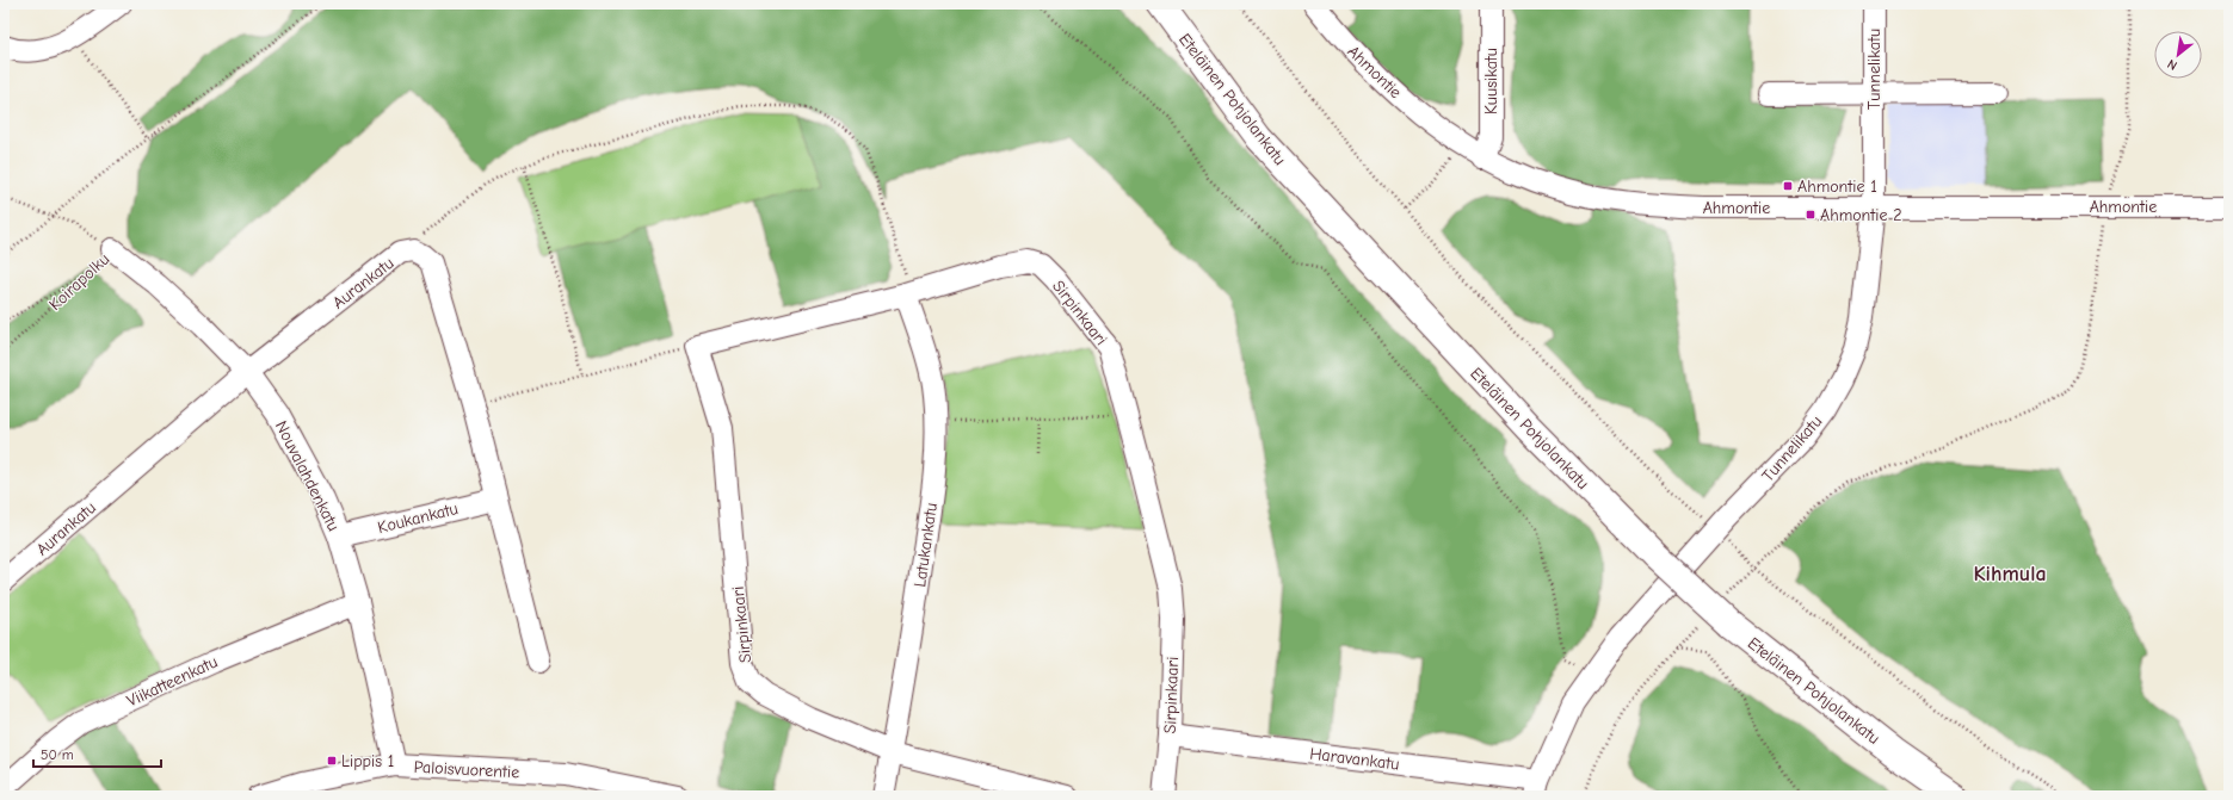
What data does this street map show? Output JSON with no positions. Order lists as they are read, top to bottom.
{
  "streets": {
    "main road": ["Eteläinen Pohjolankatu"],
    "street": [
      "Tunnelikatu",
      "Ahmontie",
      "Kuusikatu",
      "Koirapolku",
      "Aurankatu",
      "Sirpinkaari",
      "Nouvalahdenkatu",
      "Koukankatu",
      "Latukankatu",
      "Viikatteenkatu",
      "Haravankatu",
      "Paloisvuorentie"
    ]
  },
  "crossings": [
    ["Tunnelikatu", "Ahmontie"],
    ["Tunnelikatu", "Haravankatu"],
    ["Ahmontie", "Kuusikatu"],
    ["Koirapolku", "Nouvalahdenkatu"],
    ["Aurankatu", "Nouvalahdenkatu"],
    ["Aurankatu", "Koukankatu"],
    ["Sirpinkaari", "Latukankatu"],
    ["Sirpinkaari", "Haravankatu"],
    ["Nouvalahdenkatu", "Koukankatu"],
    ["Nouvalahdenkatu", "Viikatteenkatu"],
    ["Nouvalahdenkatu", "Paloisvuorentie"]
  ],
  "districts": ["Kihmula"],
  "places": {
    "transit": ["Ahmontie 1", "Ahmontie 2", "Lippis 1"]
  },
  "scale_bar": "50 m",
  "north": "bottom left"
}
